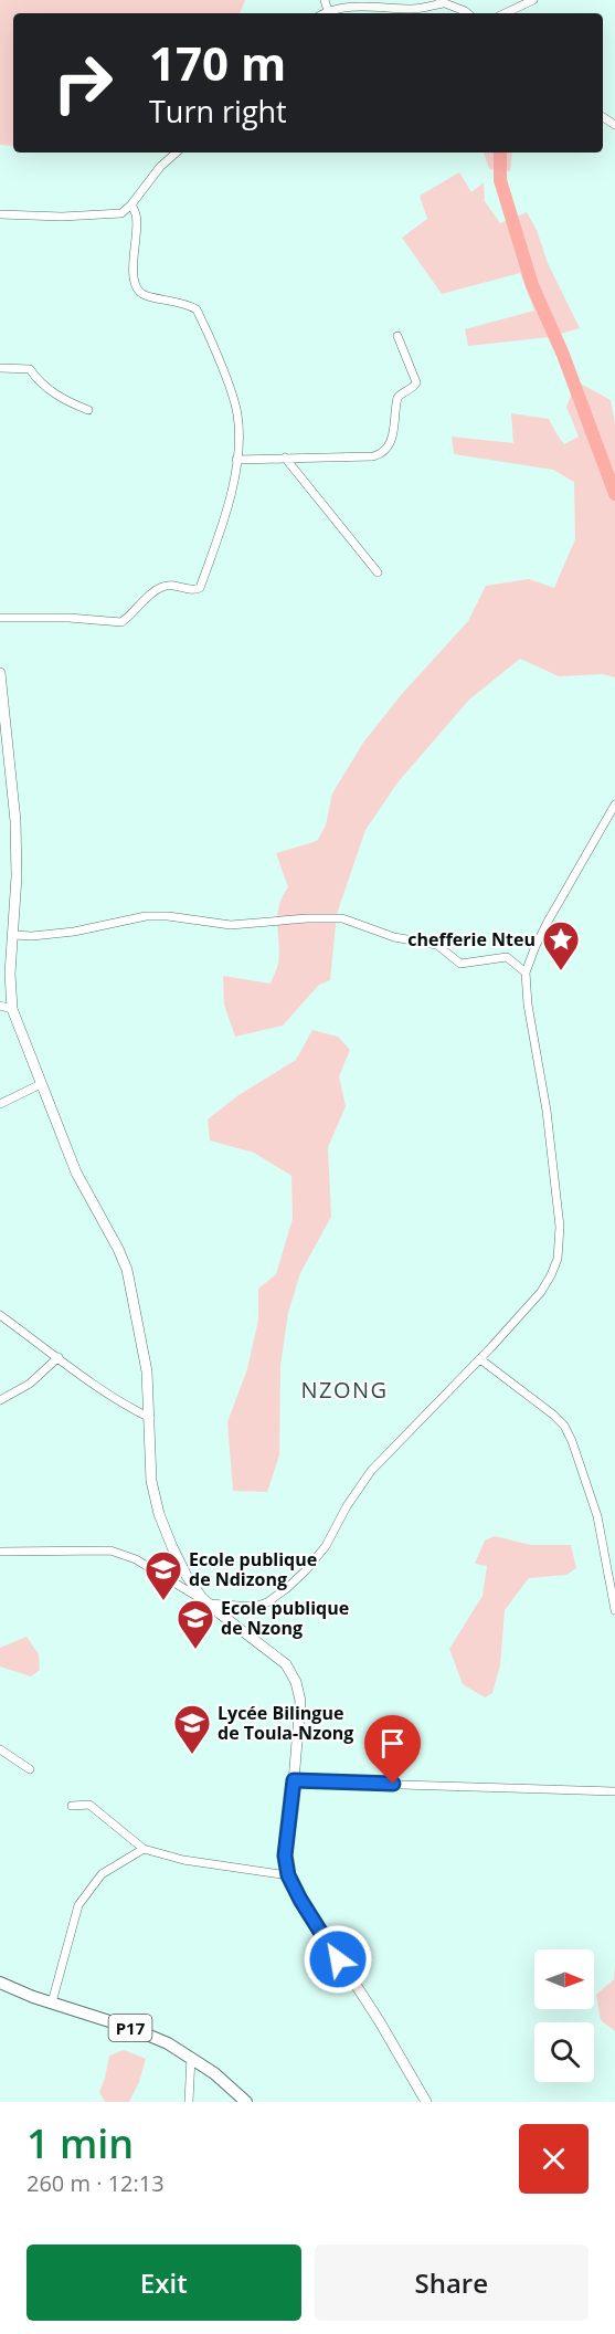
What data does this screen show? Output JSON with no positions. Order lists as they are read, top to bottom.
{
  "streets": {
    "main road": ["P17"]
  },
  "districts": ["NZONG"],
  "places": {
    "place": ["chefferie Nteu"],
    "school or university": ["Ecole publique de Ndizong", "Ecole publique de Nzong", "Lycée Bilingue de Toula-Nzong"]
  },
  "north": "right",
  "page": {
    "turn": ["170 m", "Turn right"],
    "heading": ["1 min", "260 m · 12:13"],
    "buttons": ["Exit", "Share"]
  }
}
